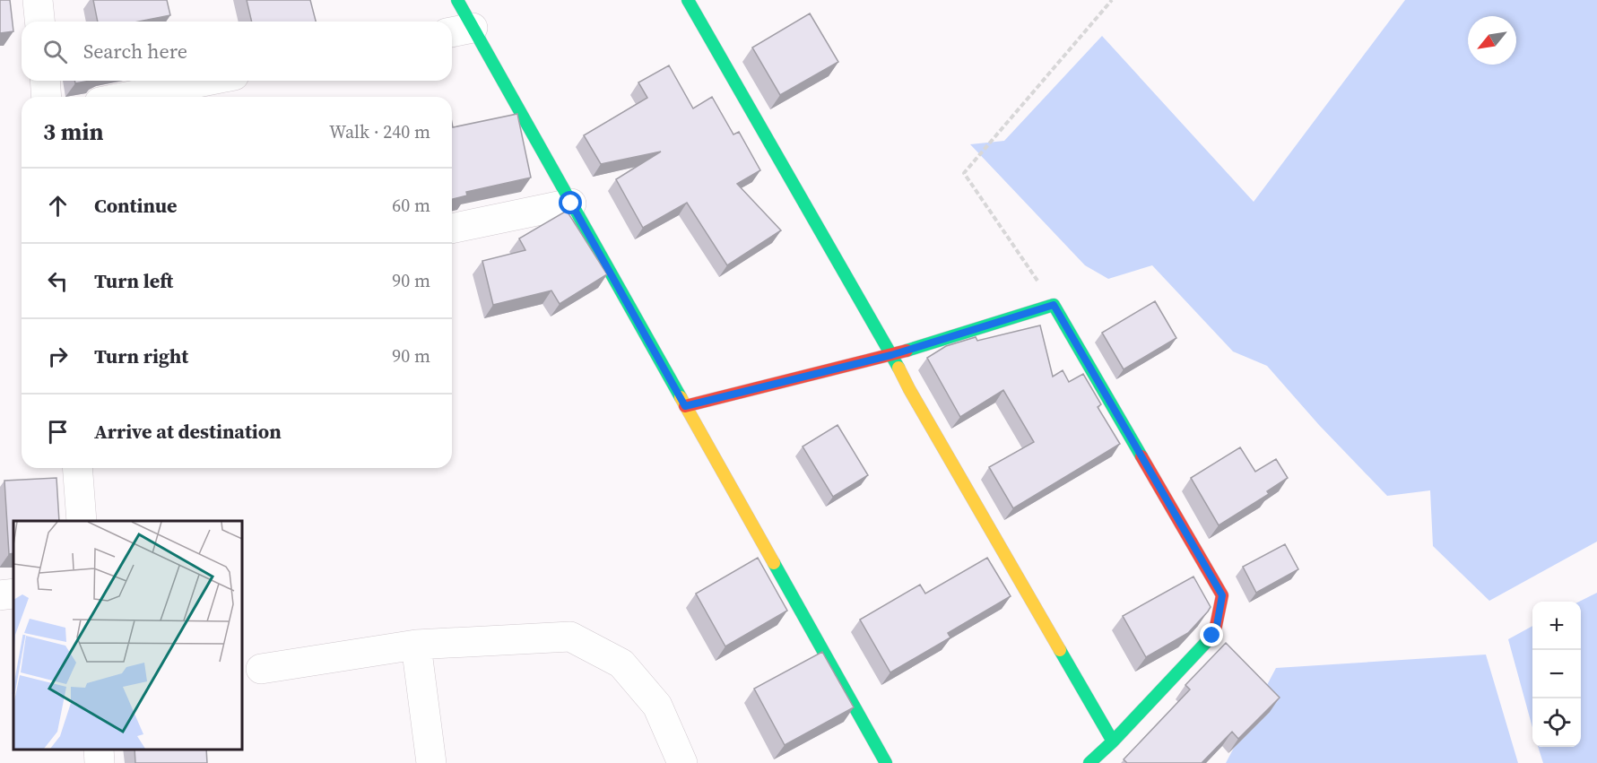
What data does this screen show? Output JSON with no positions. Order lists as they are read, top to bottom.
{
  "north": "bottom left",
  "page": {
    "search": "Search here",
    "heading": ["3 min", "Walk · 240 m"],
    "list": [
      ["Continue", "60 m"],
      ["Turn left", "90 m"],
      ["Turn right", "90 m"],
      "Arrive at destination"
    ],
    "map_buttons": ["+", "−"]
  }
}
